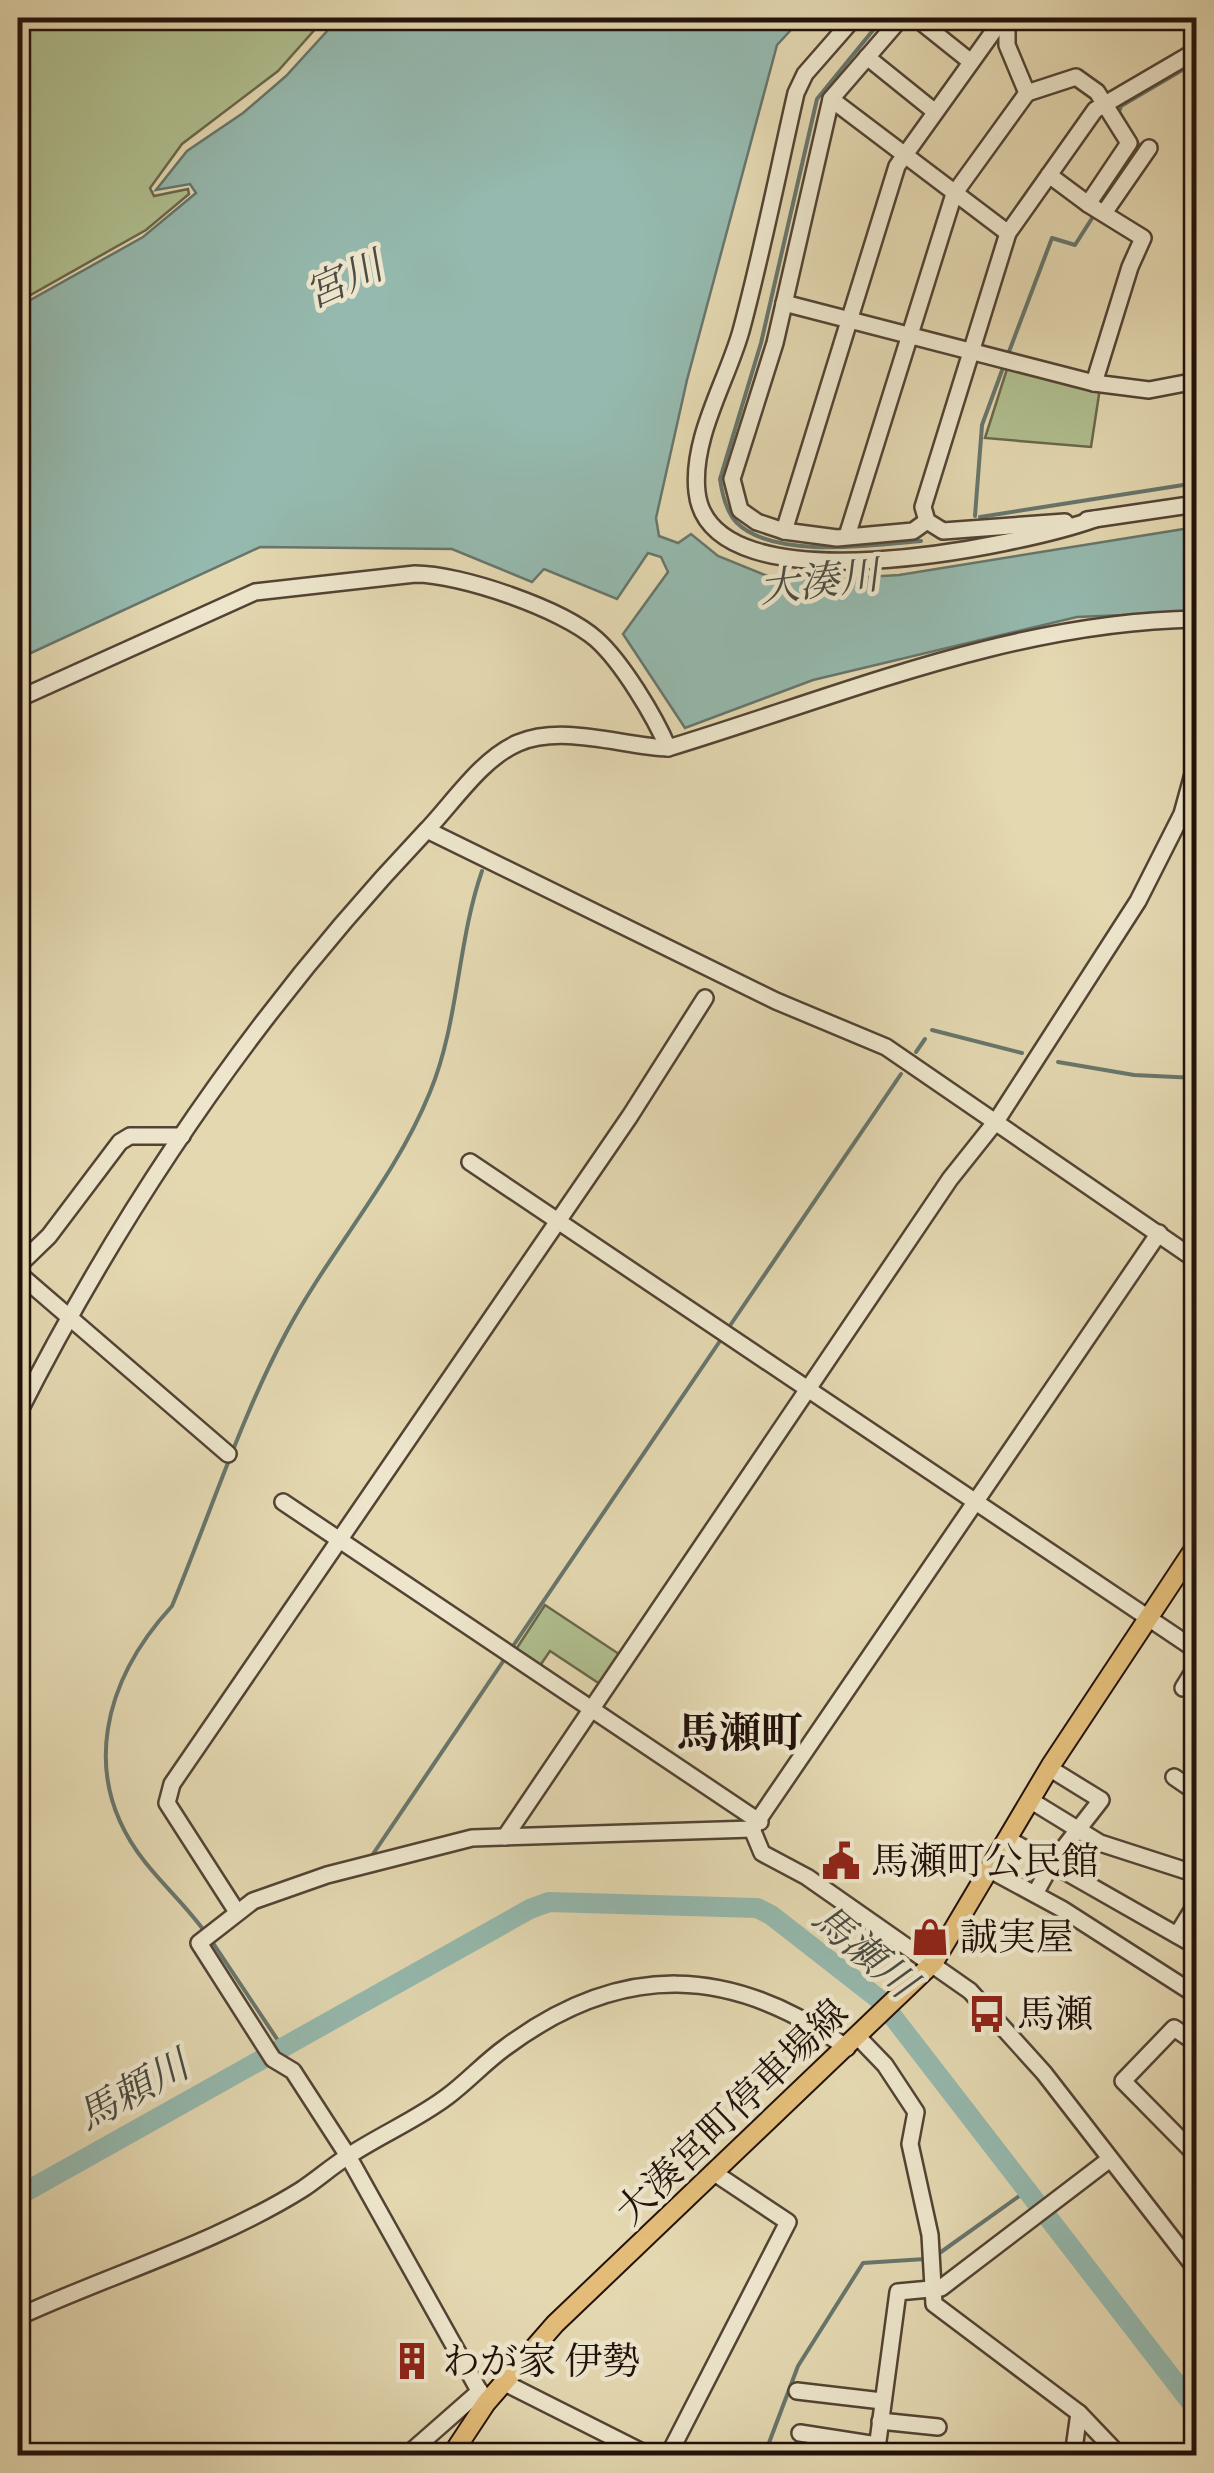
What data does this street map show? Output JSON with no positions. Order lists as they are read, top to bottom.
{
  "streets": {
    "main road": ["大湊宮町停車場線"]
  },
  "districts": ["馬瀬町"],
  "water": [
    "宮川",
    "大湊川",
    "馬瀬川",
    "馬頼川"
  ],
  "places": {
    "public building": ["馬瀬町公民館"],
    "shop": ["誠実屋"],
    "bus stop": ["馬瀬"],
    "building": ["わが家 伊勢"]
  }
}
